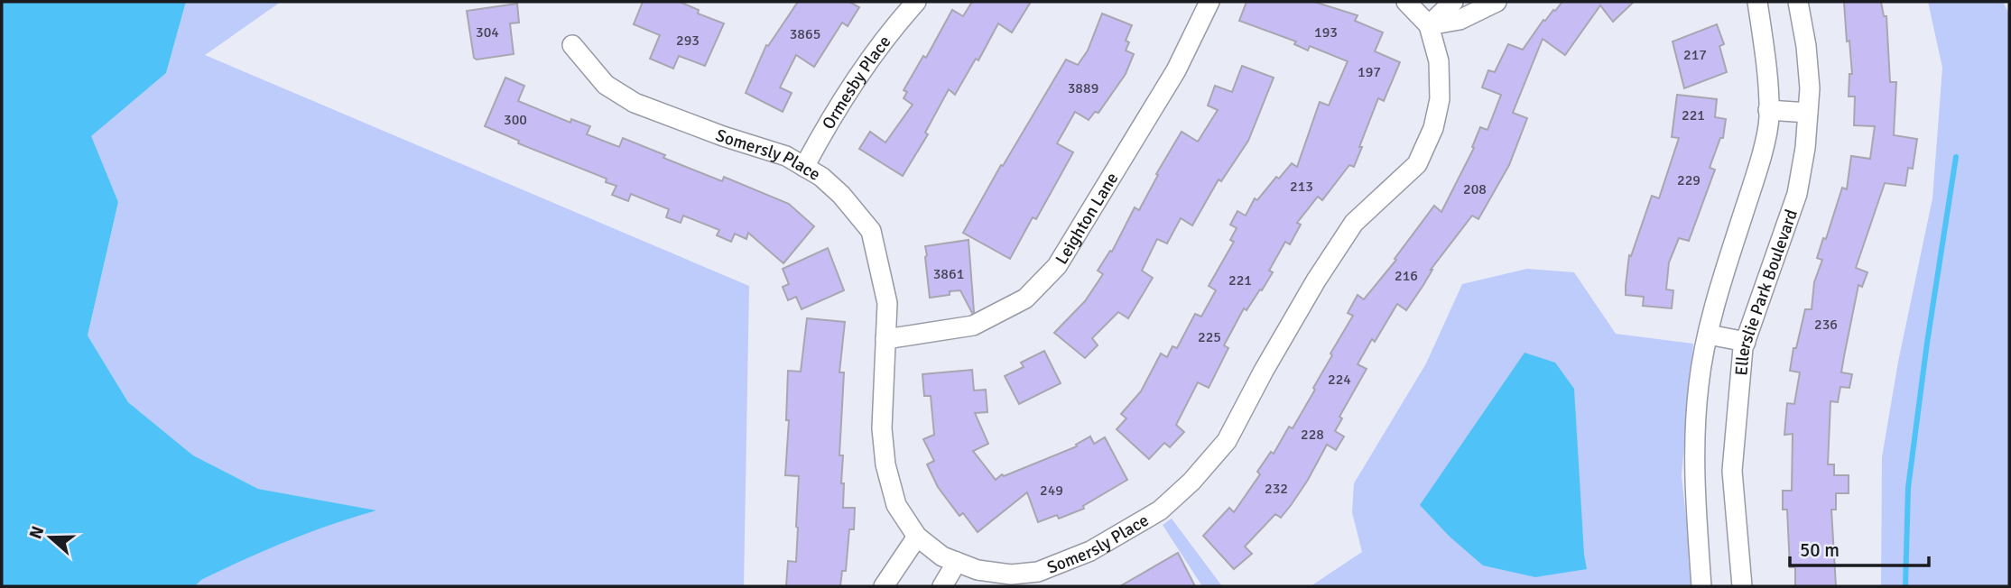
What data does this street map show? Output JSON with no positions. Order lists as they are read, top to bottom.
{
  "streets": {
    "street": [
      "Ormesby Place",
      "Somersly Place",
      "Leighton Lane",
      "Ellerslie Park Boulevard"
    ]
  },
  "crossings": [
    ["Ormesby Place", "Somersly Place"],
    ["Somersly Place", "Leighton Lane"]
  ],
  "house_numbers": [
    "304",
    "193",
    "3865",
    "293",
    "217",
    "197",
    "3889",
    "221",
    "300",
    "229",
    "213",
    "208",
    "3861",
    "216",
    "221",
    "236",
    "225",
    "224",
    "228",
    "232",
    "249"
  ],
  "scale_bar": "50 m",
  "north": "left"
}
